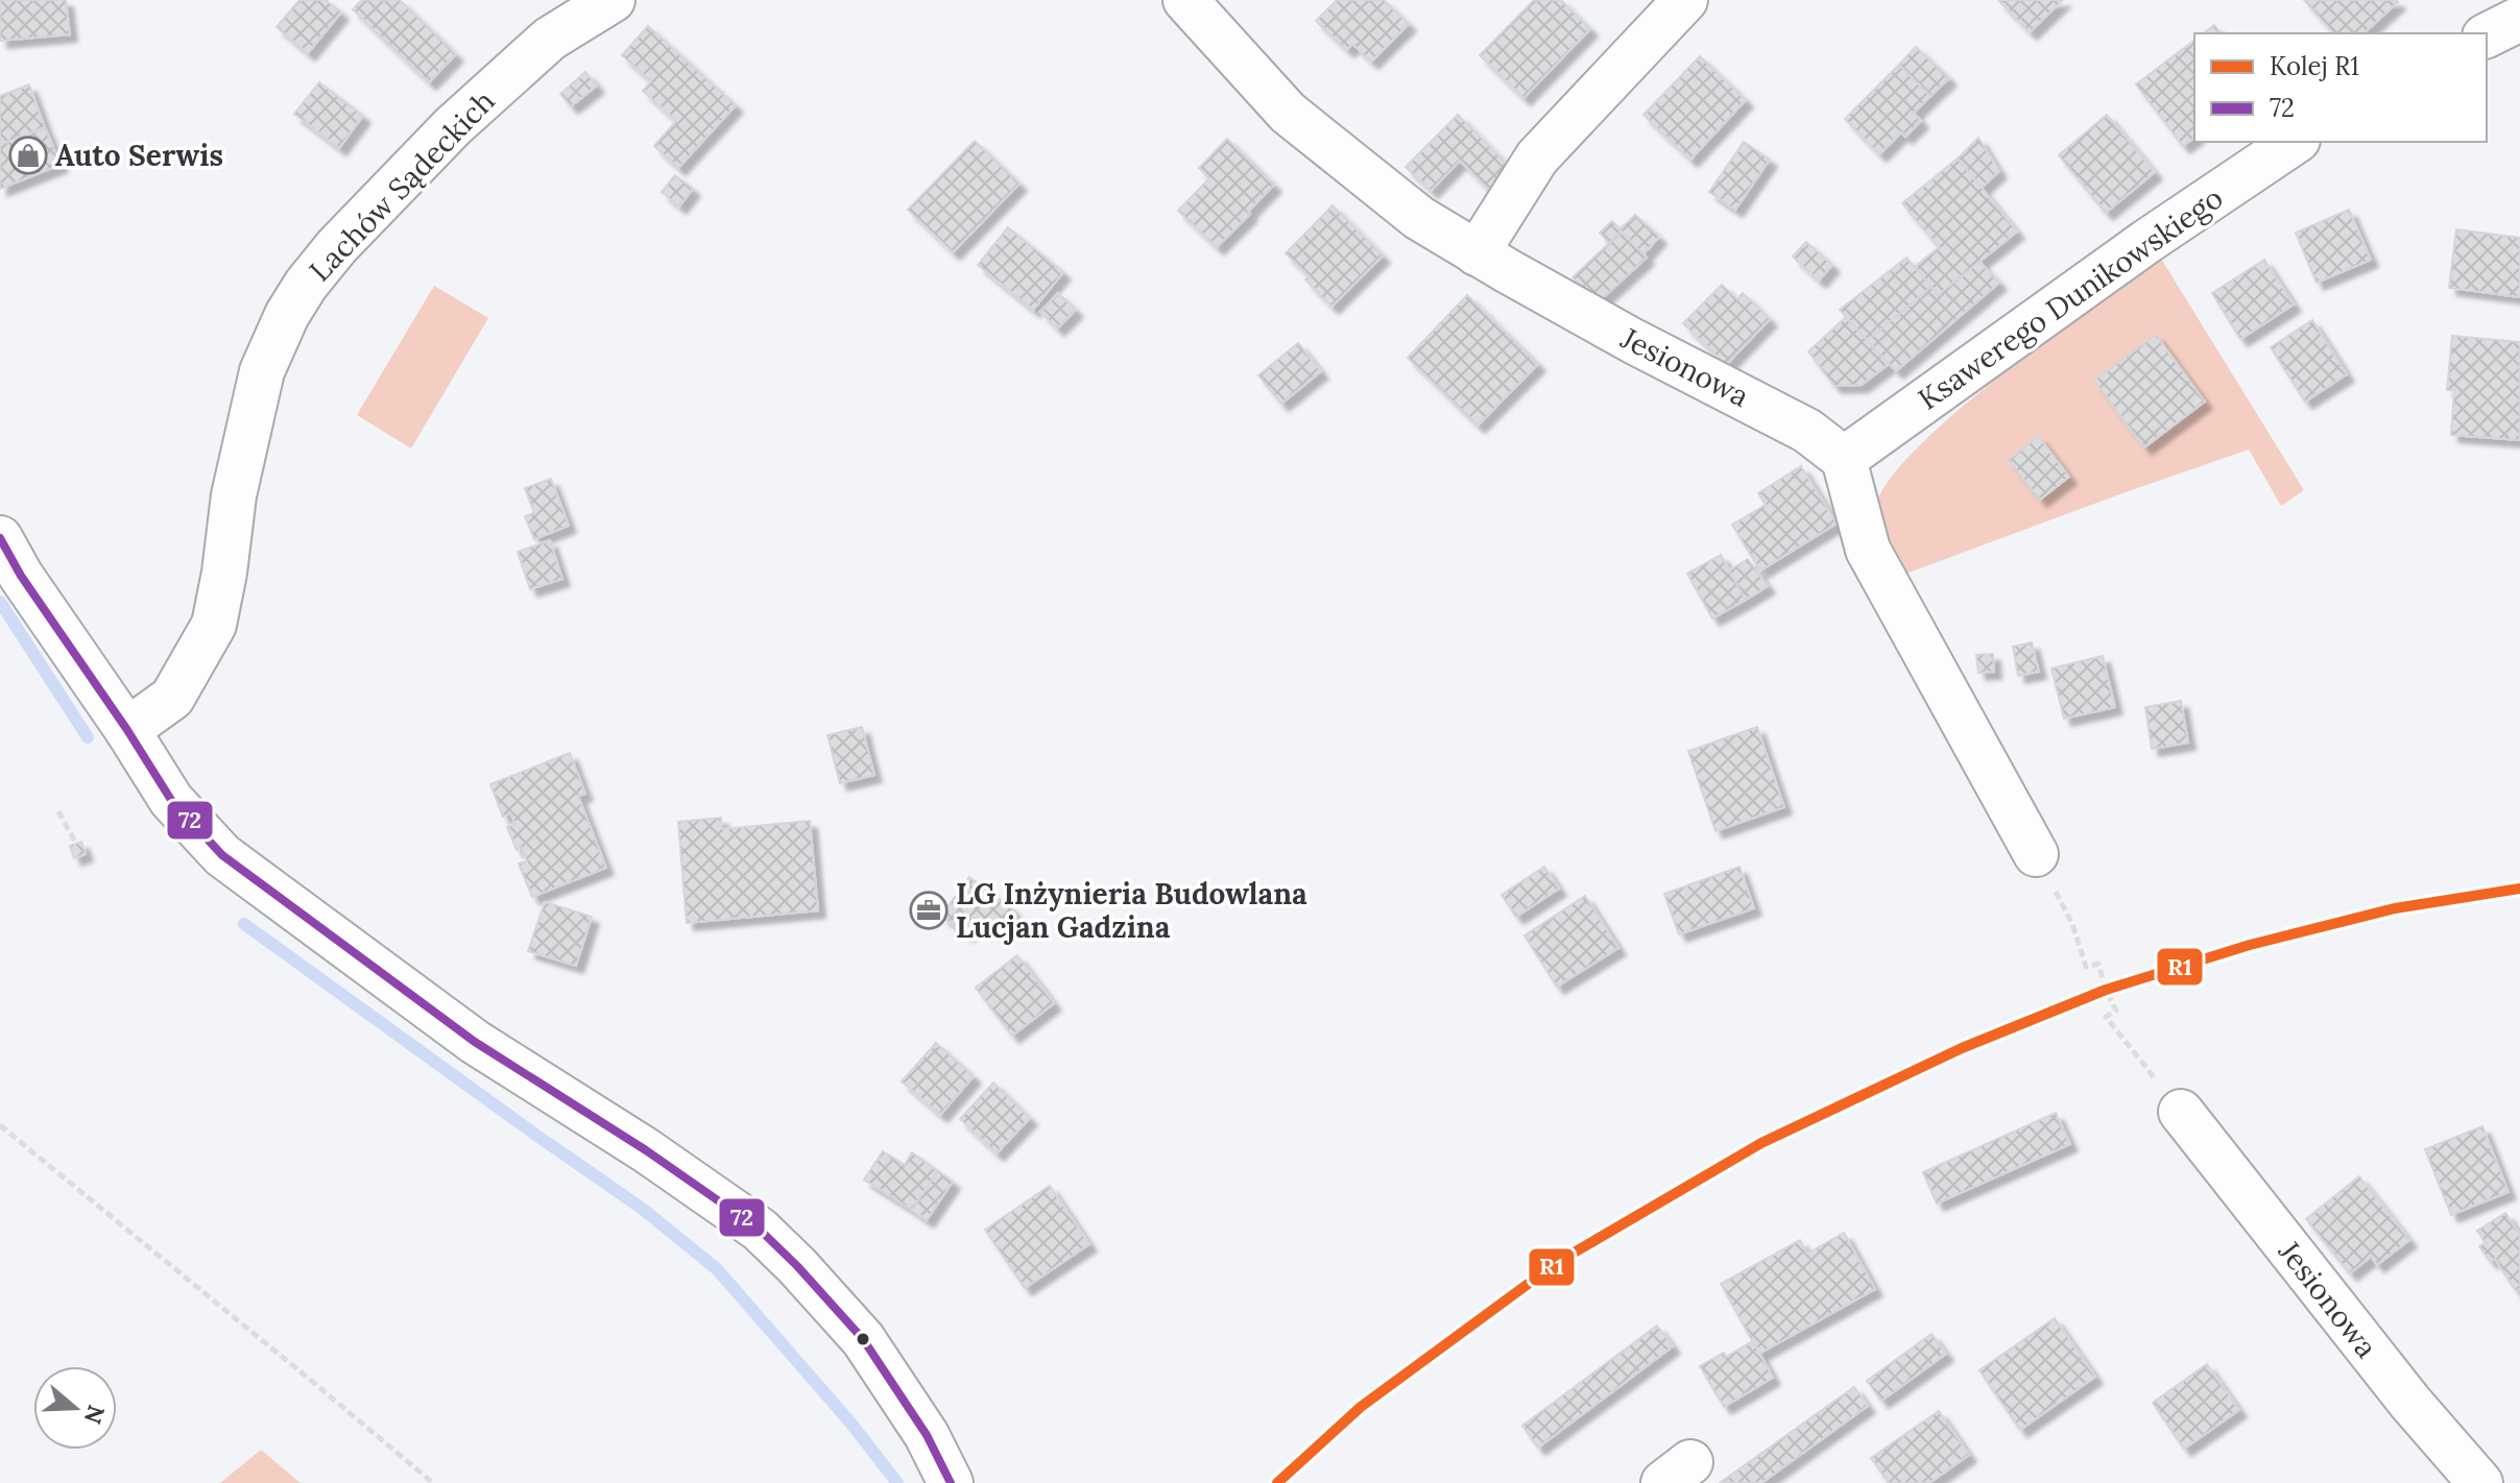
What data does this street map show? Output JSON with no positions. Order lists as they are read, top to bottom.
{
  "streets": {
    "street": ["Lachów Sądeckich", "Ksawerego Dunikowskiego", "Jesionowa"]
  },
  "crossings": [
    ["Ksawerego Dunikowskiego", "Jesionowa"]
  ],
  "places": {
    "shop": ["Auto Serwis"],
    "office": ["LG Inżynieria Budowlana Lucjan Gadzina"]
  },
  "lines": ["transit line 72", "rail line R1"],
  "legend": ["Kolej R1", "72"],
  "north": "right"
}
